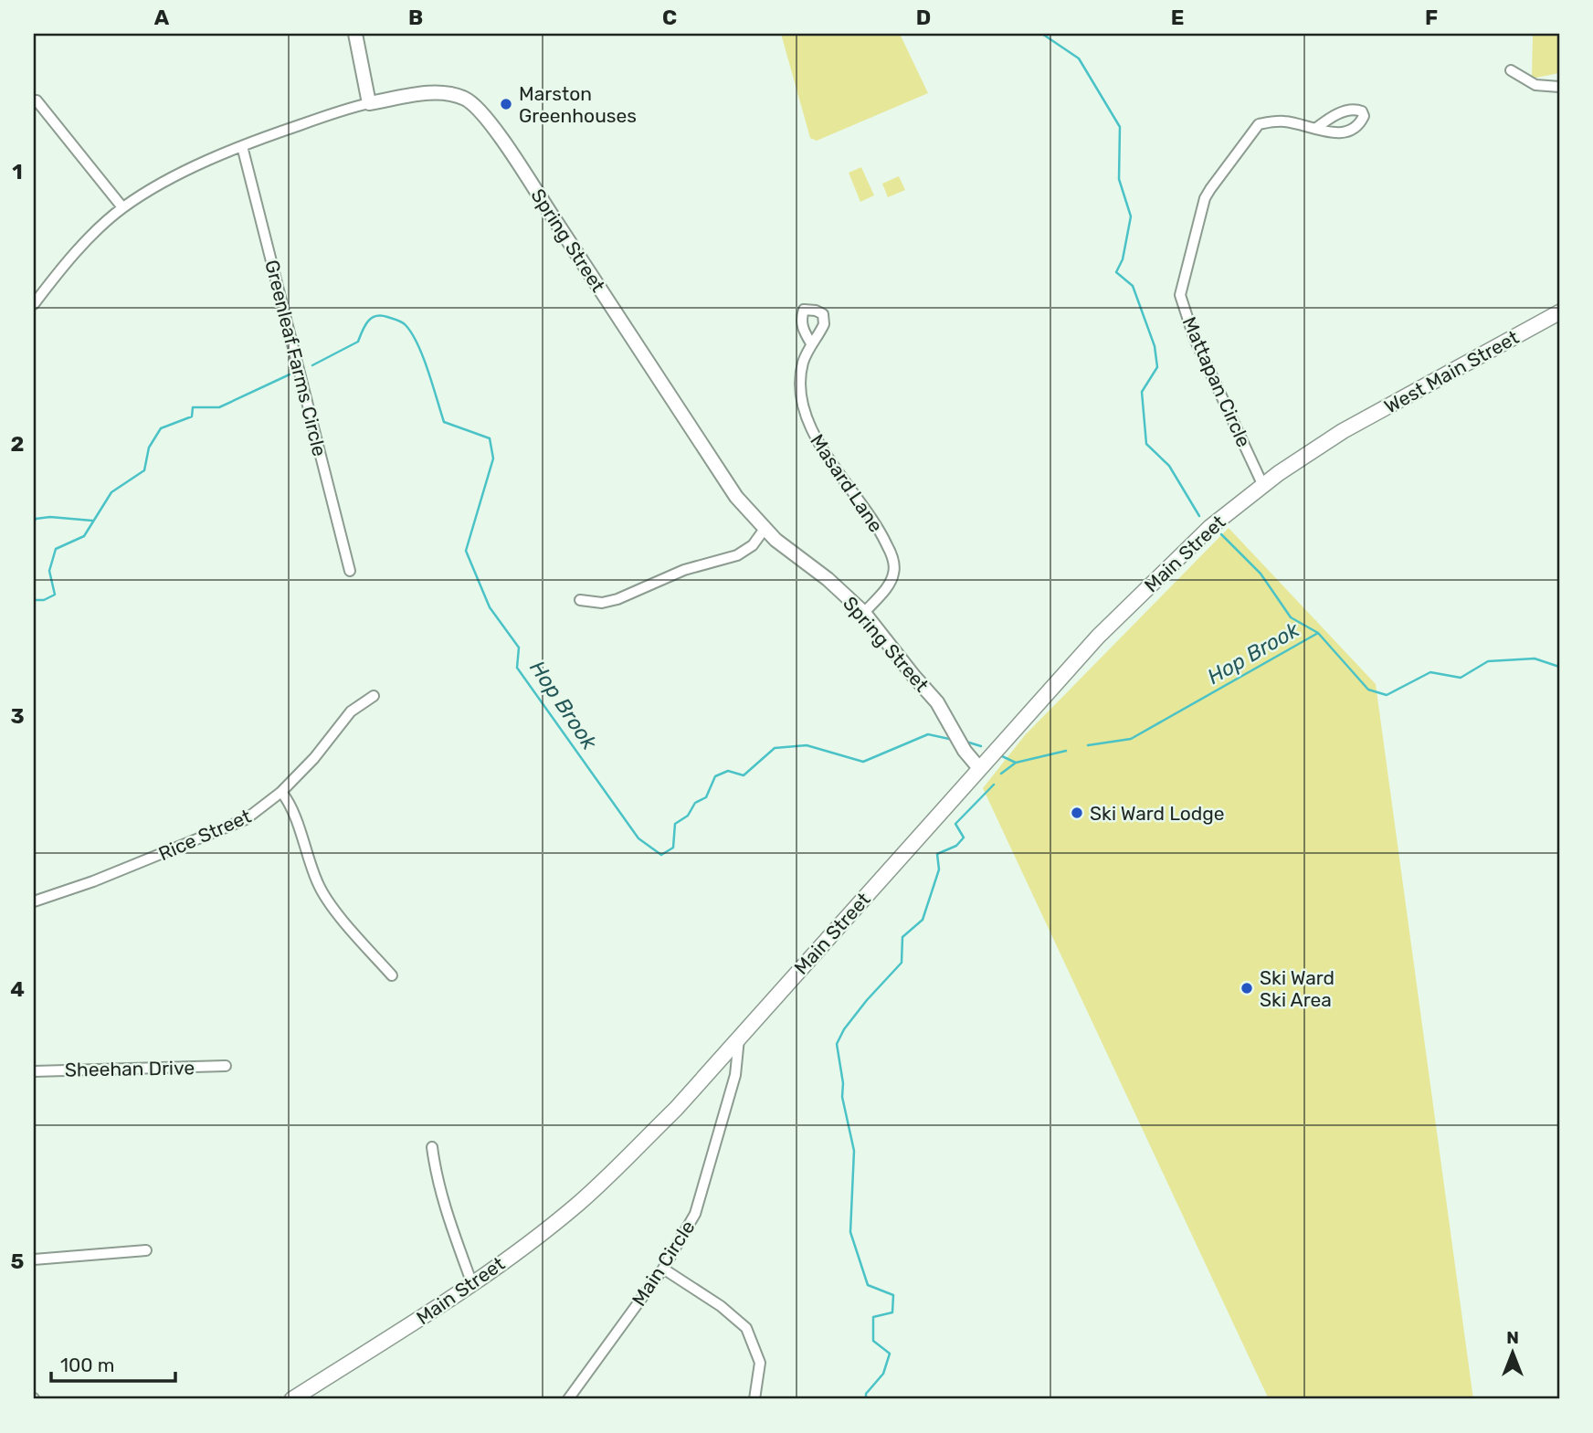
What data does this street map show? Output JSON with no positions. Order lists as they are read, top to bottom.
{
  "streets": {
    "main road": ["West Main Street", "Main Street"],
    "street": [
      "Spring Street",
      "Greenleaf Farms Circle",
      "Mattapan Circle",
      "Masard Lane",
      "Rice Street",
      "Sheehan Drive",
      "Main Circle"
    ]
  },
  "crossings": [
    ["Spring Street", "Greenleaf Farms Circle"],
    ["Spring Street", "Masard Lane"],
    ["Spring Street", "Main Street"],
    ["West Main Street", "Main Street"],
    ["Mattapan Circle", "Main Street"],
    ["Main Street", "Main Circle"]
  ],
  "water": ["Hop Brook"],
  "places": ["Marston Greenhouses", "Ski Ward Lodge", "Ski Ward Ski Area"],
  "scale_bar": "100 m",
  "north": "top",
  "grid": {
    "columns": [
      "A",
      "B",
      "C",
      "D",
      "E",
      "F"
    ],
    "rows": [
      "1",
      "2",
      "3",
      "4",
      "5"
    ]
  }
}
